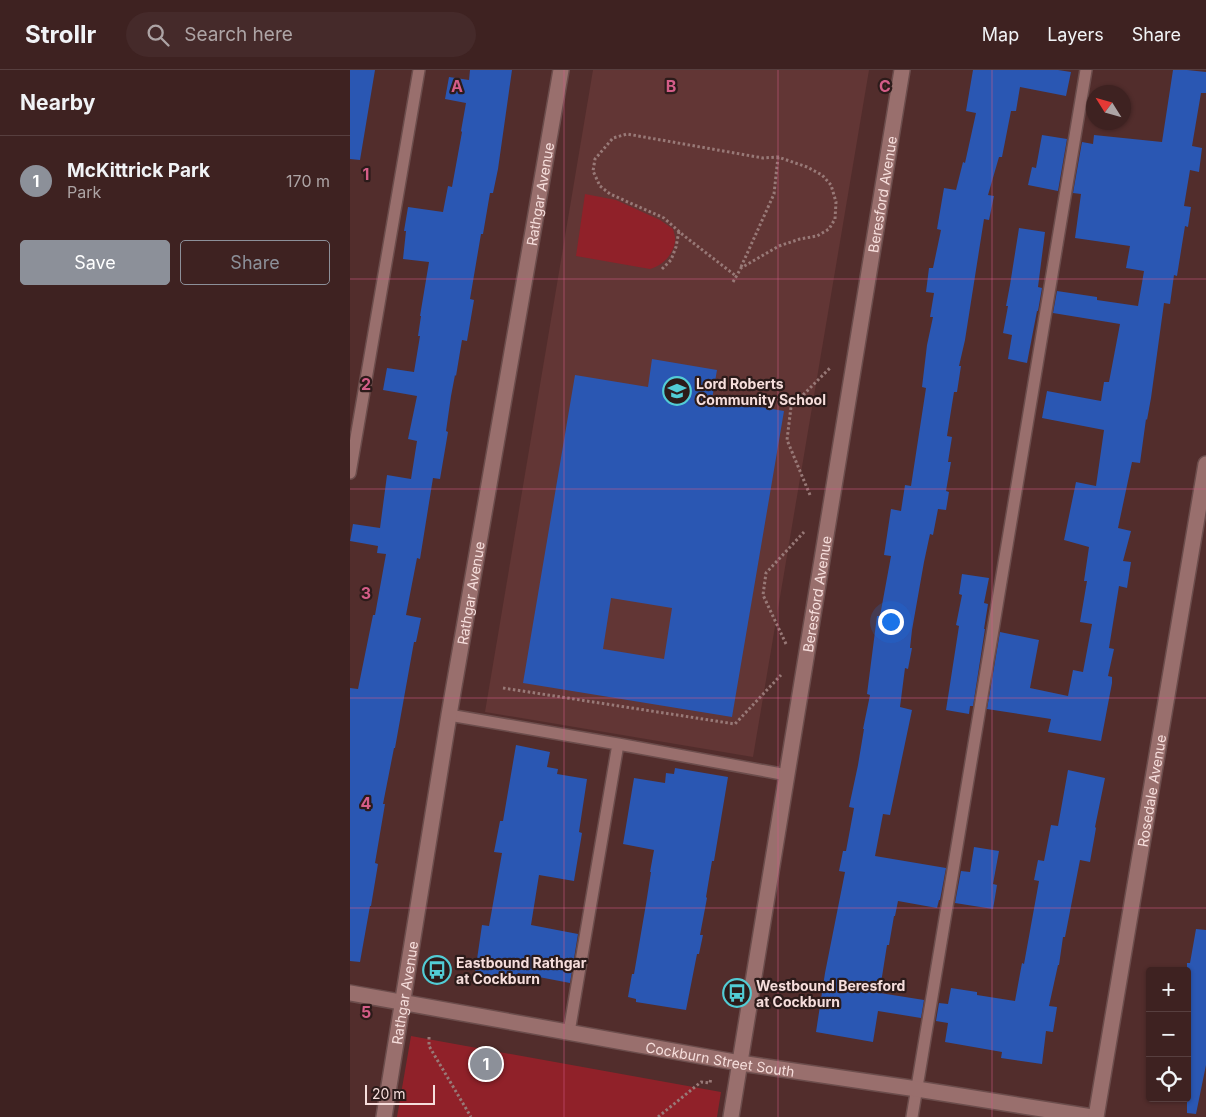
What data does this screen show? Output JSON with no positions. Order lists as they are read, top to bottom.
{
  "streets": {
    "street": [
      "Rathgar Avenue",
      "Beresford Avenue",
      "Rosedale Avenue",
      "Cockburn Street South"
    ]
  },
  "crossings": [
    ["Rathgar Avenue", "Cockburn Street South"],
    ["Beresford Avenue", "Cockburn Street South"]
  ],
  "places": {
    "school or university": ["Lord Roberts Community School"],
    "bus stop": ["Eastbound Rathgar at Cockburn", "Westbound Beresford at Cockburn"]
  },
  "scale_bar": "20 m",
  "north": "top left",
  "page": {
    "header": "Strollr",
    "search": "Search here",
    "nav": ["Map", "Layers", "Share"],
    "heading": "Nearby",
    "list": [
      {
        "mark": "1",
        "name": "McKittrick Park",
        "note": "Park",
        "value": "170 m"
      }
    ],
    "buttons": ["Save", "Share"],
    "map_buttons": ["+", "−"],
    "pins": "1",
    "scale": "20 m"
  },
  "grid": {
    "columns": ["A", "B", "C"],
    "rows": [
      "1",
      "2",
      "3",
      "4",
      "5"
    ]
  }
}
